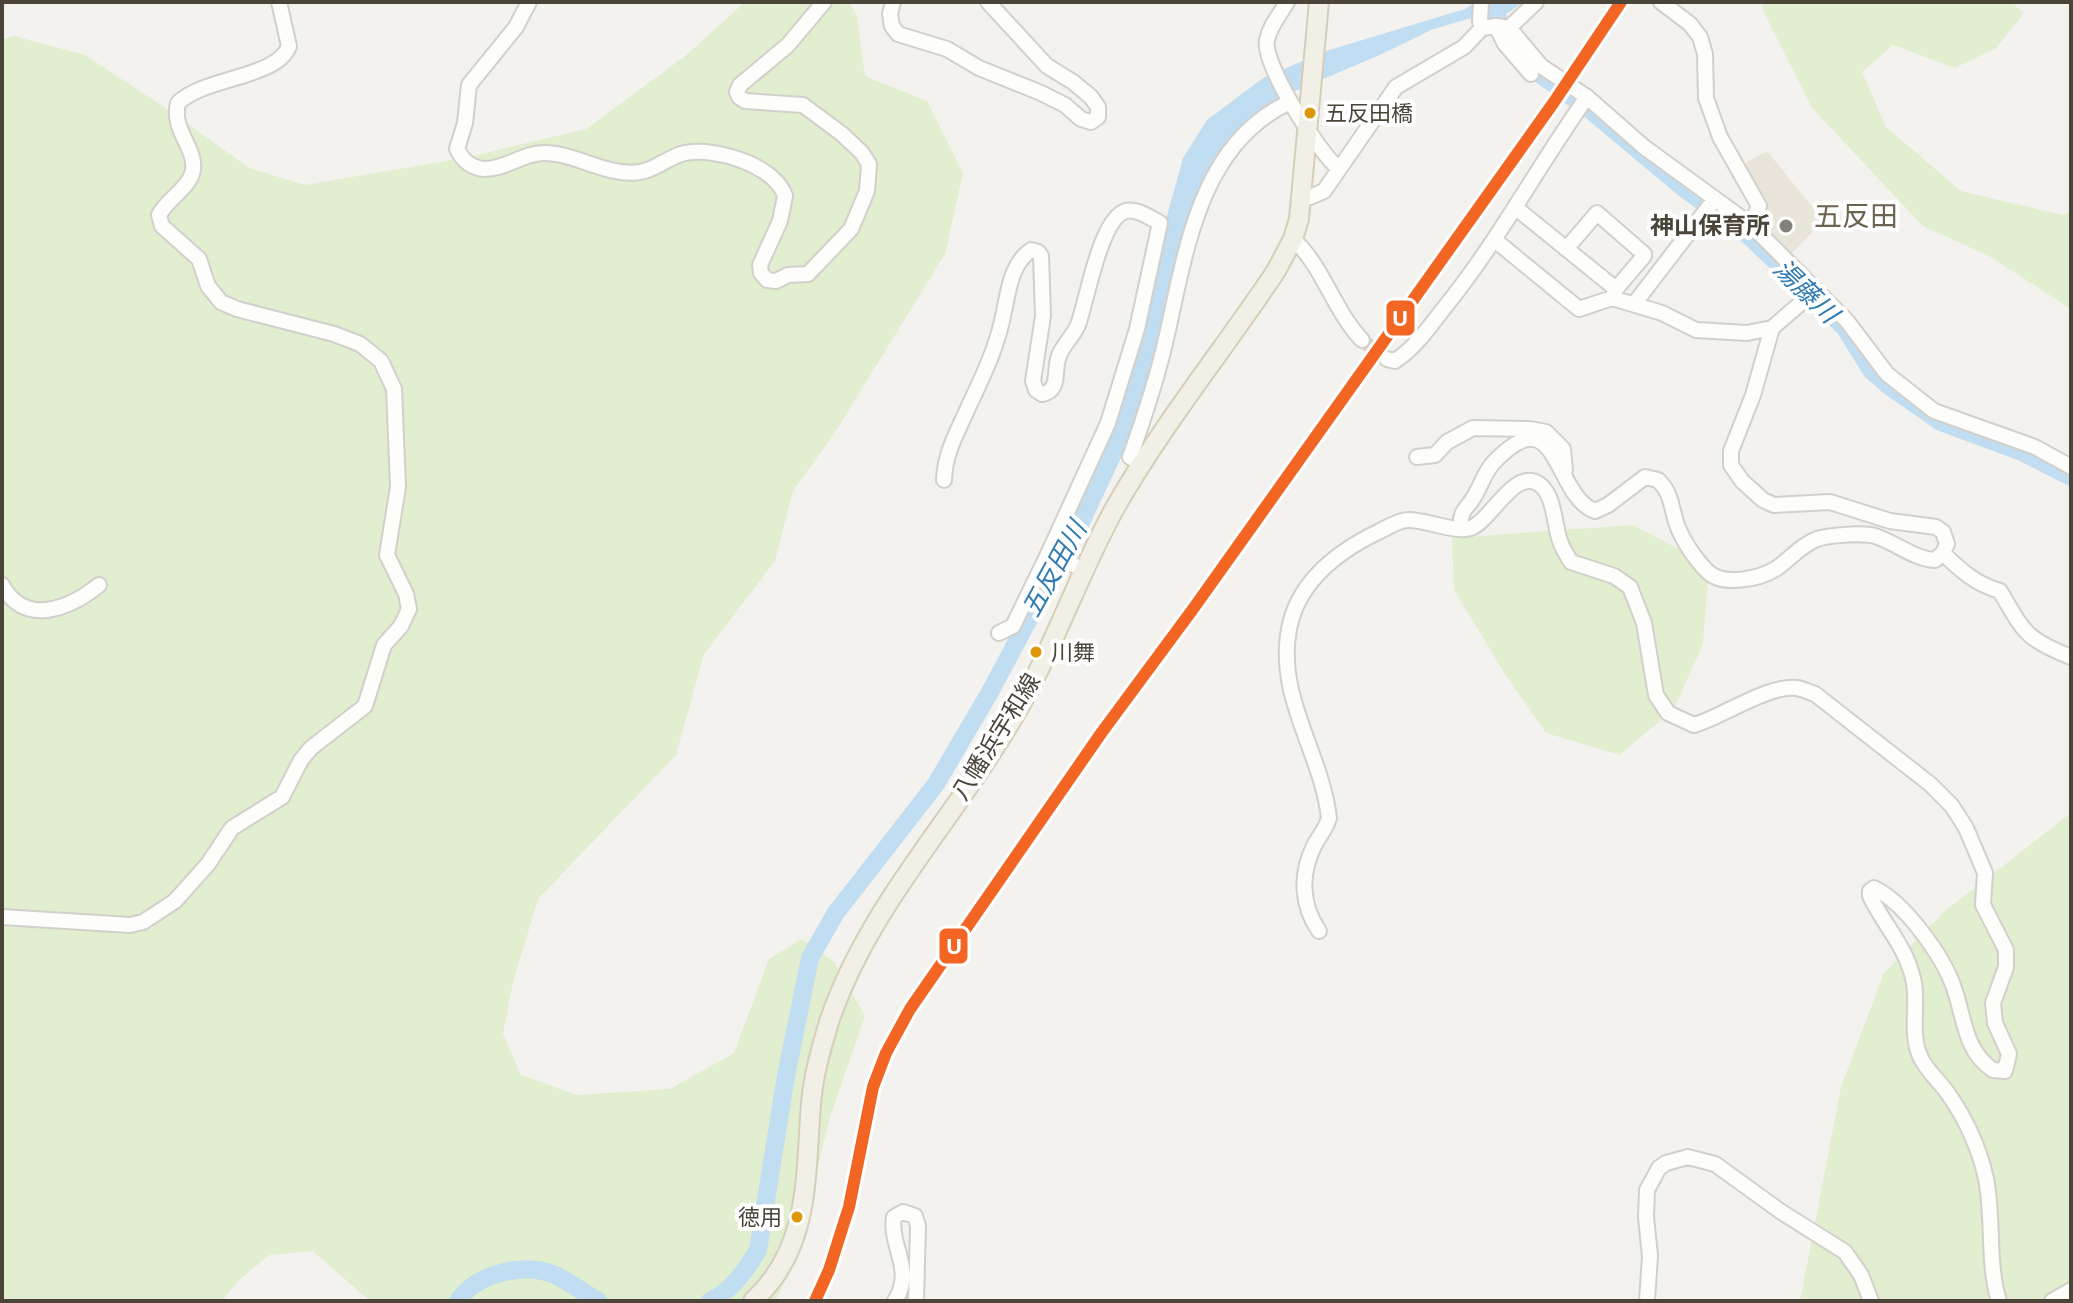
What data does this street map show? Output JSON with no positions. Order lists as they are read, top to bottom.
{
  "streets": {
    "main road": ["八幡浜宇和線"]
  },
  "districts": ["五反田"],
  "water": ["湯藤川", "五反田川"],
  "places": [
    "五反田橋",
    "神山保育所",
    "川舞",
    "徳用"
  ],
  "lines": ["transit line U"]
}
